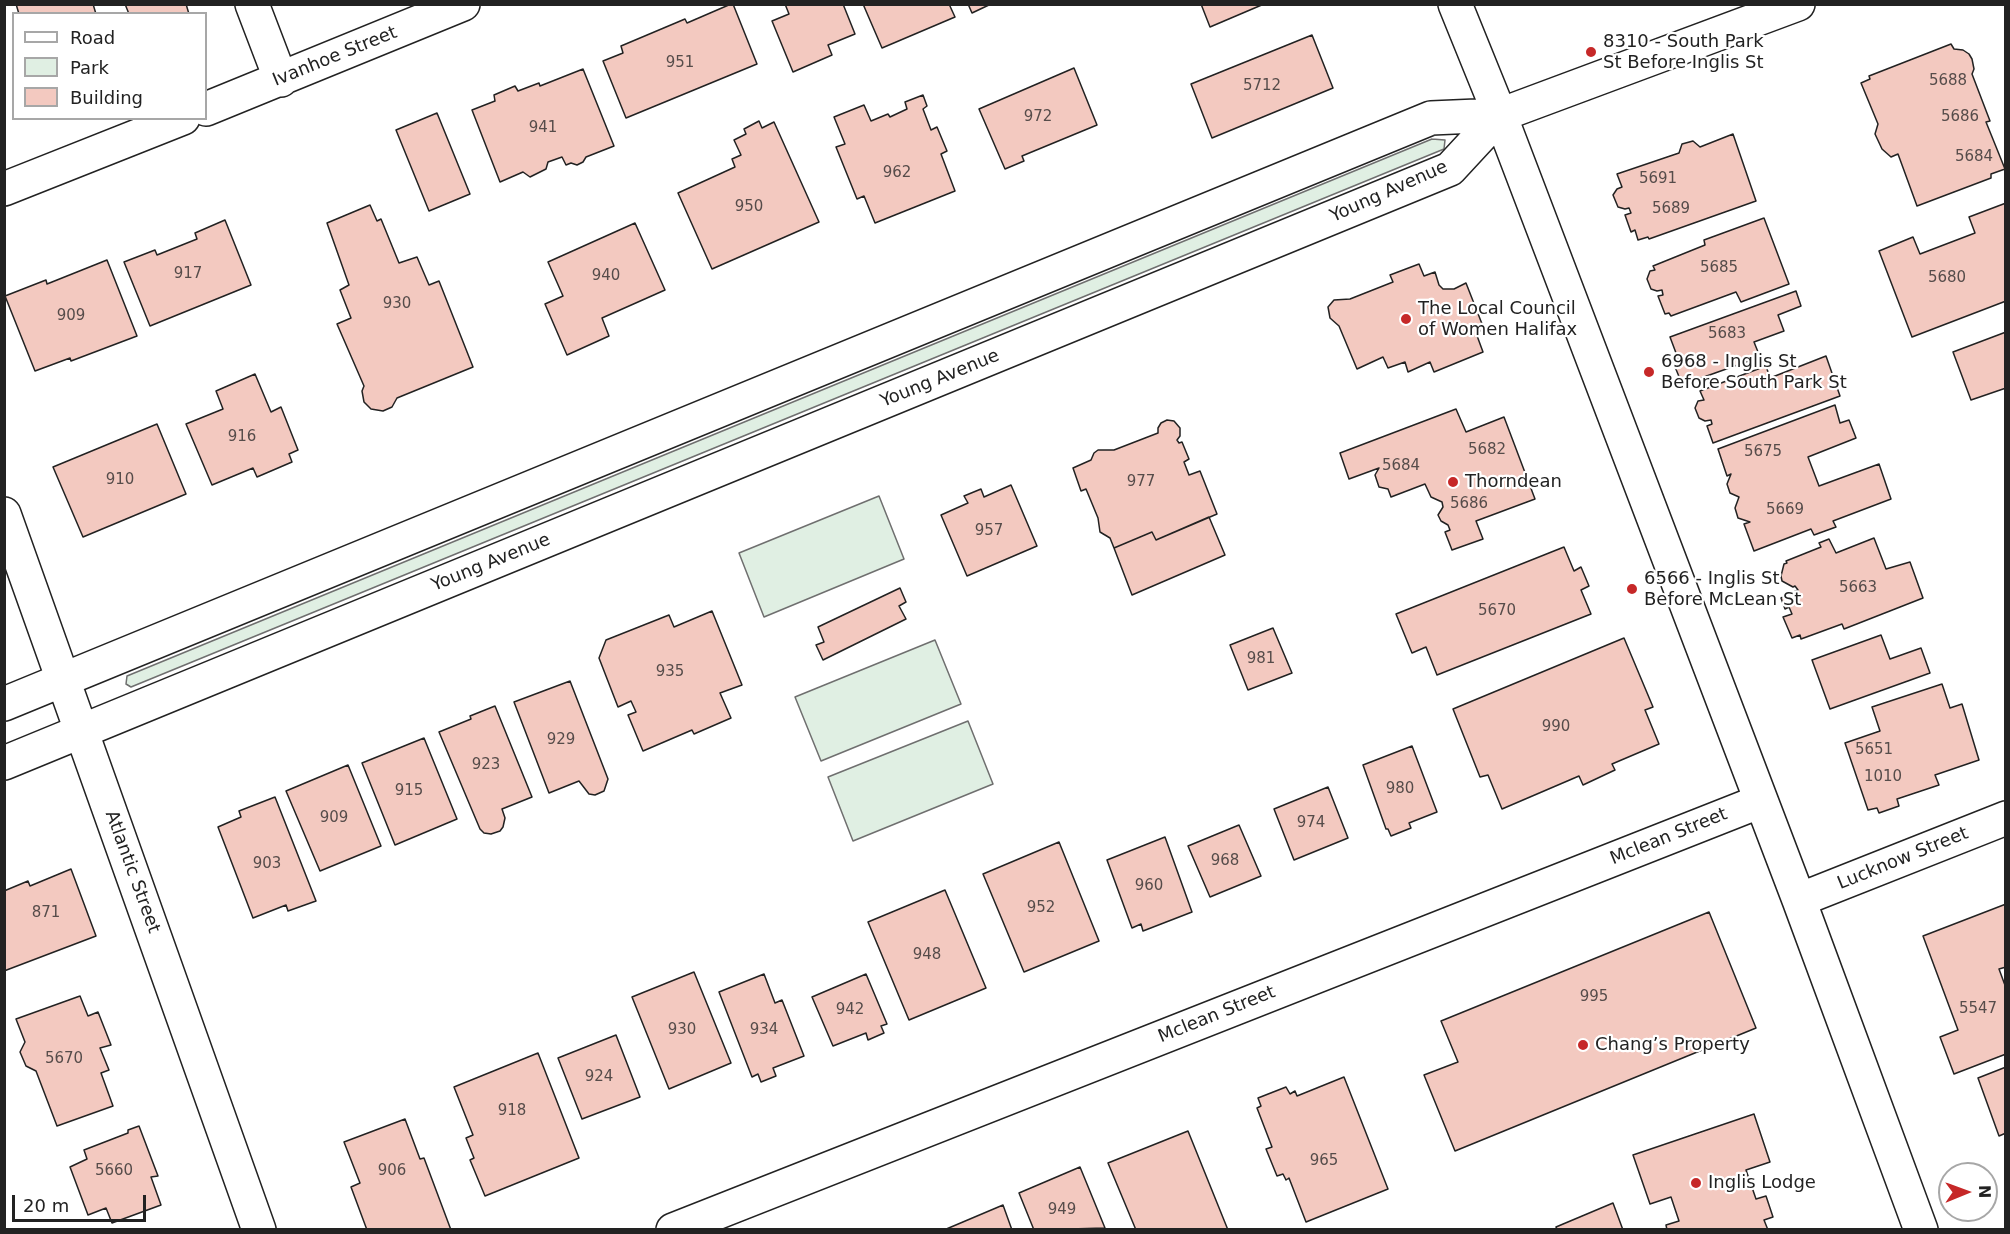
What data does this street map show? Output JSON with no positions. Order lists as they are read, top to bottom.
{
  "streets": {
    "street": [
      "Ivanhoe Street",
      "Young Avenue",
      "Mclean Street",
      "Lucknow Street",
      "Atlantic Street"
    ]
  },
  "crossings": [
    ["Young Avenue", "Atlantic Street"]
  ],
  "places": [
    "8310 - South Park St Before Inglis St",
    "The Local Council of Women Halifax",
    "6968 - Inglis St Before South Park St",
    "Thorndean",
    "6566 - Inglis St Before McLean St",
    "Chang’s Property",
    "Inglis Lodge"
  ],
  "house_numbers": [
    "951",
    "5688",
    "5712",
    "972",
    "5686",
    "941",
    "5684",
    "962",
    "5691",
    "950",
    "5689",
    "5685",
    "917",
    "940",
    "5680",
    "930",
    "909",
    "5683",
    "916",
    "5682",
    "5675",
    "5684",
    "910",
    "977",
    "5686",
    "5669",
    "957",
    "5663",
    "5670",
    "981",
    "935",
    "990",
    "929",
    "5651",
    "923",
    "1010",
    "980",
    "915",
    "909",
    "974",
    "968",
    "903",
    "960",
    "952",
    "871",
    "948",
    "995",
    "5547",
    "942",
    "930",
    "934",
    "5670",
    "924",
    "918",
    "965",
    "5660",
    "906",
    "949"
  ],
  "legend": ["Road", "Park", "Building"],
  "scale_bar": "20 m",
  "north": "right"
}
